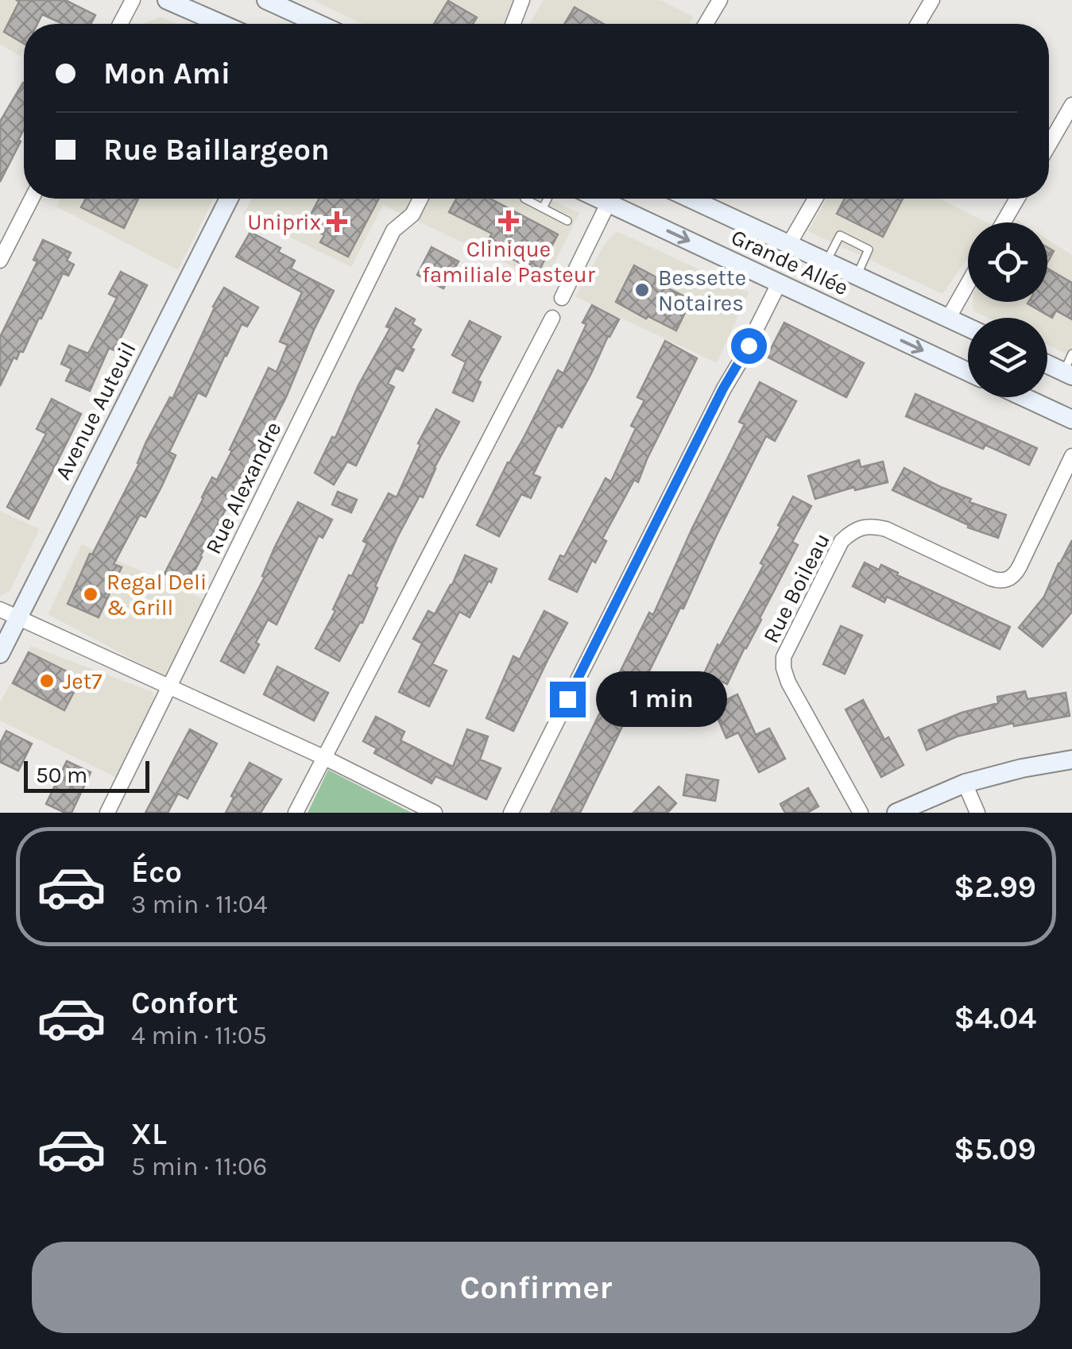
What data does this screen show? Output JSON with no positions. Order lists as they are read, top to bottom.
{
  "streets": {
    "main road": ["Grande Allée", "Avenue Auteuil"],
    "street": ["Rue Alexandre", "Rue Boileau"]
  },
  "places": {
    "health": ["Clinique familiale Pasteur", "Uniprix"],
    "other": ["Bessette Notaires", "Regal Deli & Grill", "Jet7"]
  },
  "scale_bar": "50 m",
  "page": {
    "banner": ["Mon Ami", "Rue Baillargeon"],
    "bubble": "1 min",
    "scale": "50 m",
    "list": [
      {
        "name": "Éco",
        "note": "3 min · 11:04",
        "value": "$2.99"
      },
      {
        "name": "Confort",
        "note": "4 min · 11:05",
        "value": "$4.04"
      },
      {
        "name": "XL",
        "note": "5 min · 11:06",
        "value": "$5.09"
      }
    ],
    "buttons": "Confirmer"
  }
}
